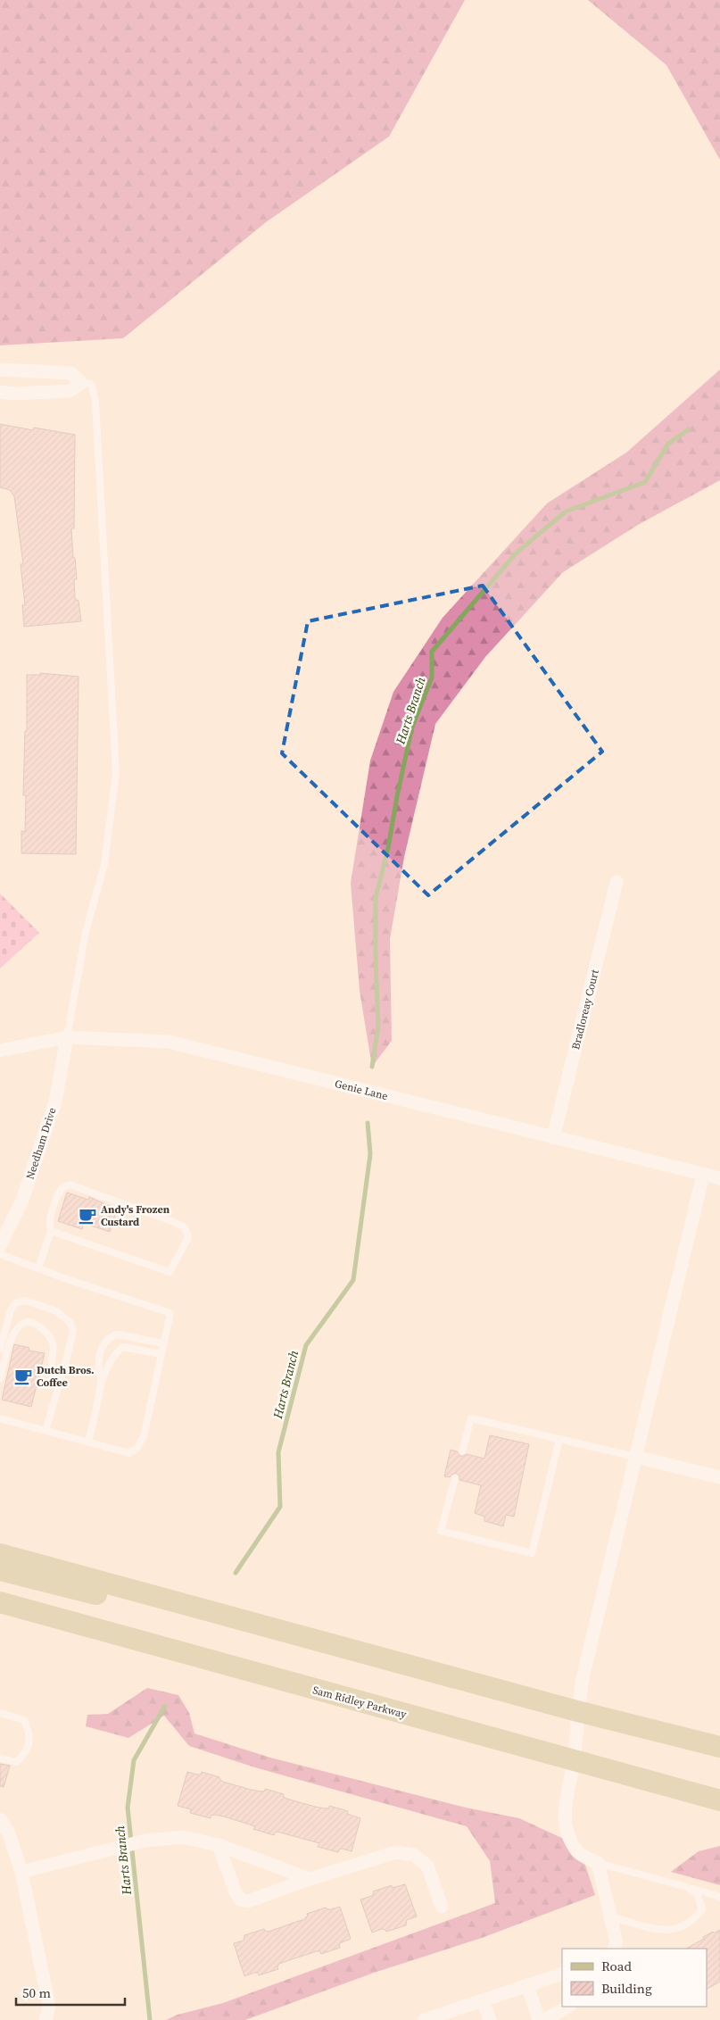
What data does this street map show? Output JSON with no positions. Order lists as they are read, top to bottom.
{
  "streets": {
    "main road": ["Sam Ridley Parkway"],
    "street": ["Bradloreay Court", "Genie Lane", "Needham Drive"]
  },
  "crossings": [
    ["Bradloreay Court", "Genie Lane"],
    ["Genie Lane", "Needham Drive"]
  ],
  "water": ["Harts Branch"],
  "places": {
    "cafe": ["Andy's Frozen Custard", "Dutch Bros. Coffee"]
  },
  "legend": ["Road", "Building"],
  "scale_bar": "50 m"
}
